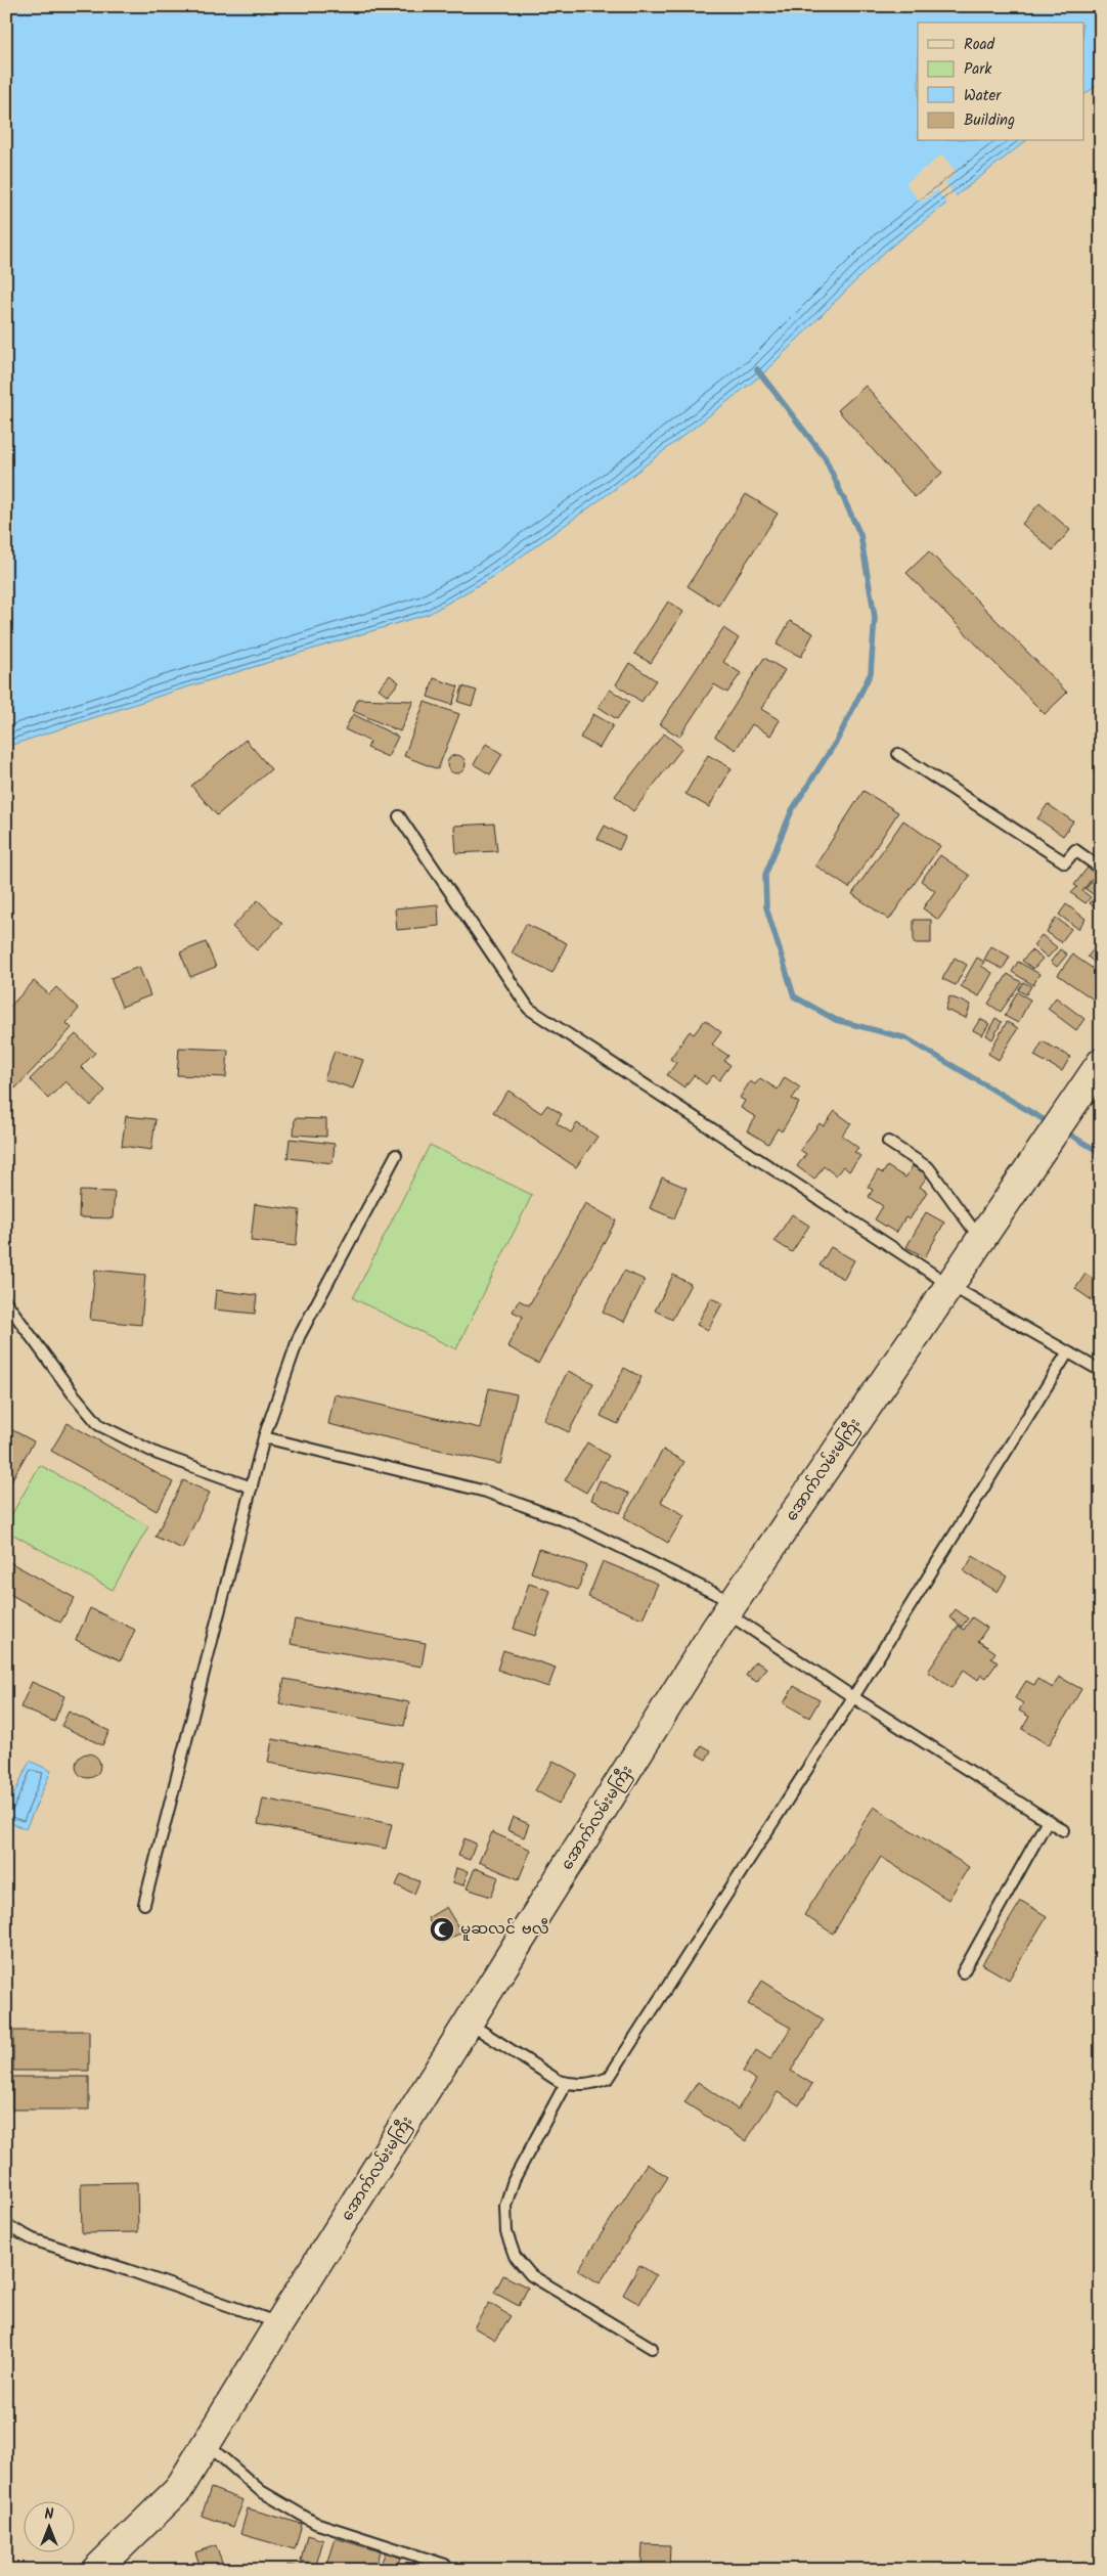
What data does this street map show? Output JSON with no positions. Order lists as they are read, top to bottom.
{
  "streets": {
    "main road": ["အောက်လမ်းမကြီး"]
  },
  "places": {
    "mosque": ["မူဆလင် ဗလီ"]
  },
  "legend": [
    "Road",
    "Park",
    "Water",
    "Building"
  ],
  "north": "top"
}
